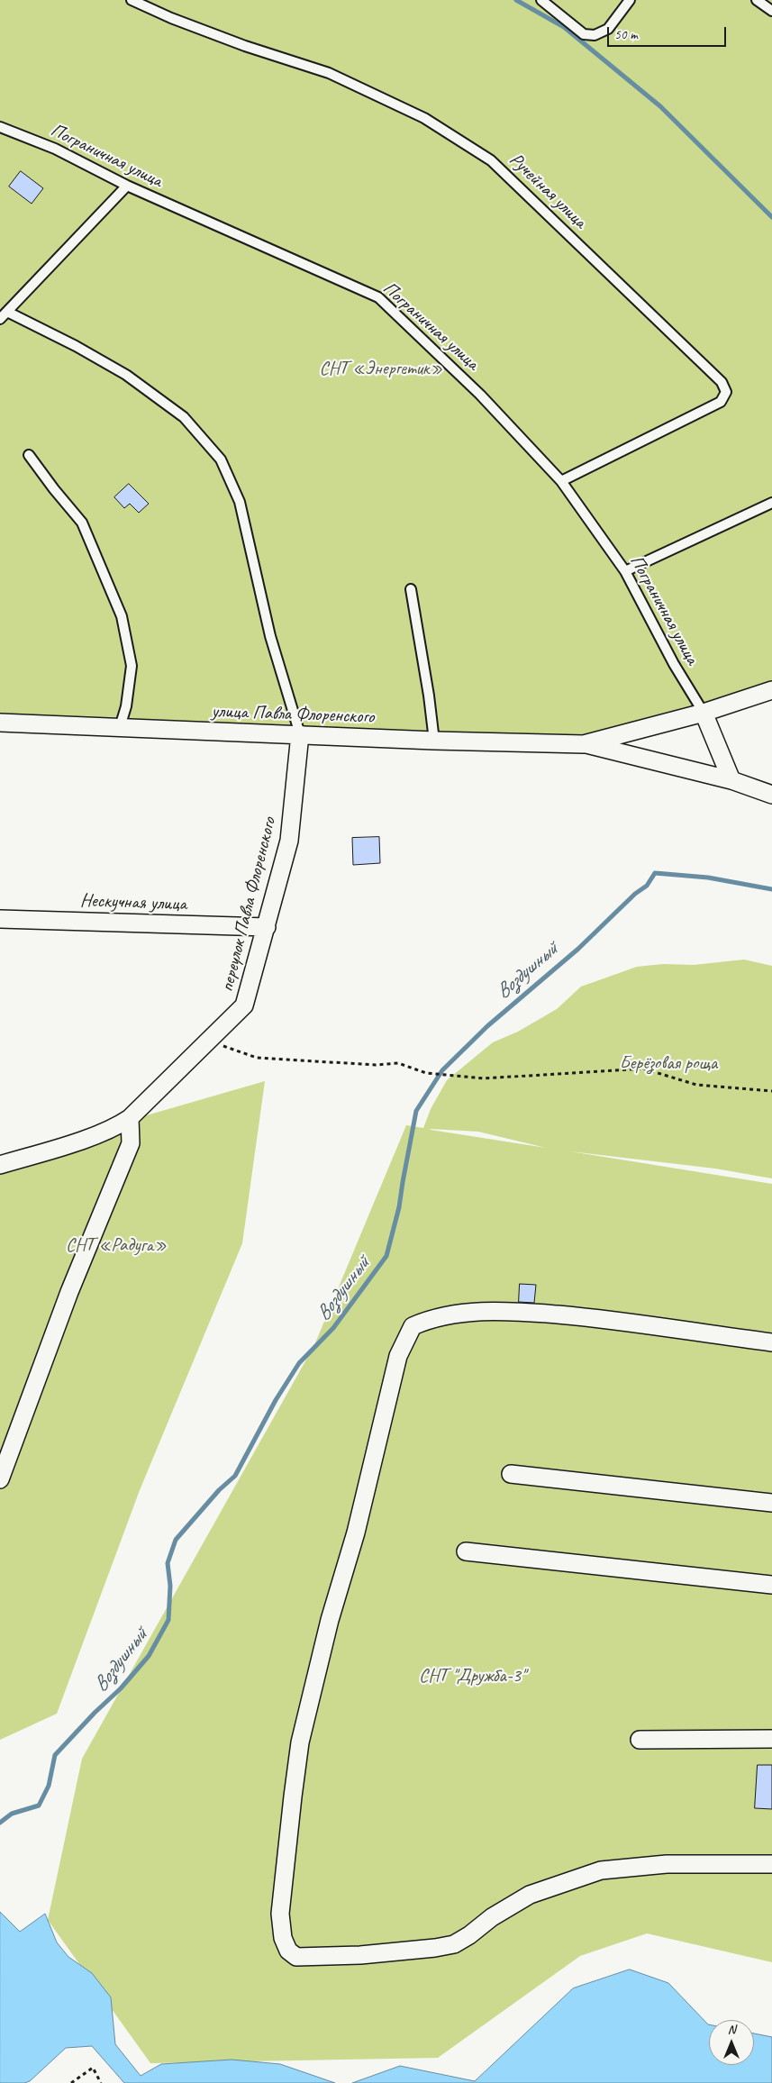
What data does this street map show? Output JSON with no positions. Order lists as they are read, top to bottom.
{
  "streets": {
    "street": ["улица Павла Флоренского", "Нескучная улица", "переулок Павла Флоренского"],
    "lane": ["Пограничная улица", "Ручейная улица"]
  },
  "crossings": [
    ["Пограничная улица", "Ручейная улица"],
    ["Пограничная улица", "улица Павла Флоренского"],
    ["улица Павла Флоренского", "переулок Павла Флоренского"],
    ["Нескучная улица", "переулок Павла Флоренского"]
  ],
  "water": ["Воздушный"],
  "parks": [
    "СНТ «Энергетик»",
    "Берёзовая роща",
    "СНТ «Радуга»",
    "СНТ \"Дружба-3\""
  ],
  "scale_bar": "50 m",
  "north": "top"
}
